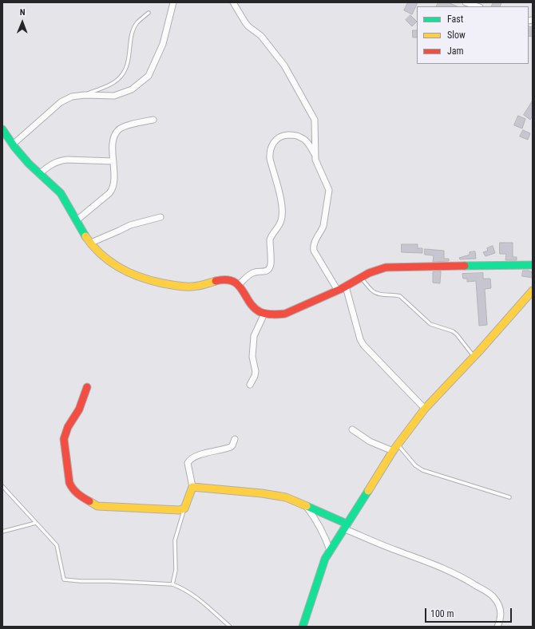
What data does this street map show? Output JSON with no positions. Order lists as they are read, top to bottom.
{
  "legend": ["Fast", "Slow", "Jam"],
  "scale_bar": "100 m",
  "north": "top"
}
